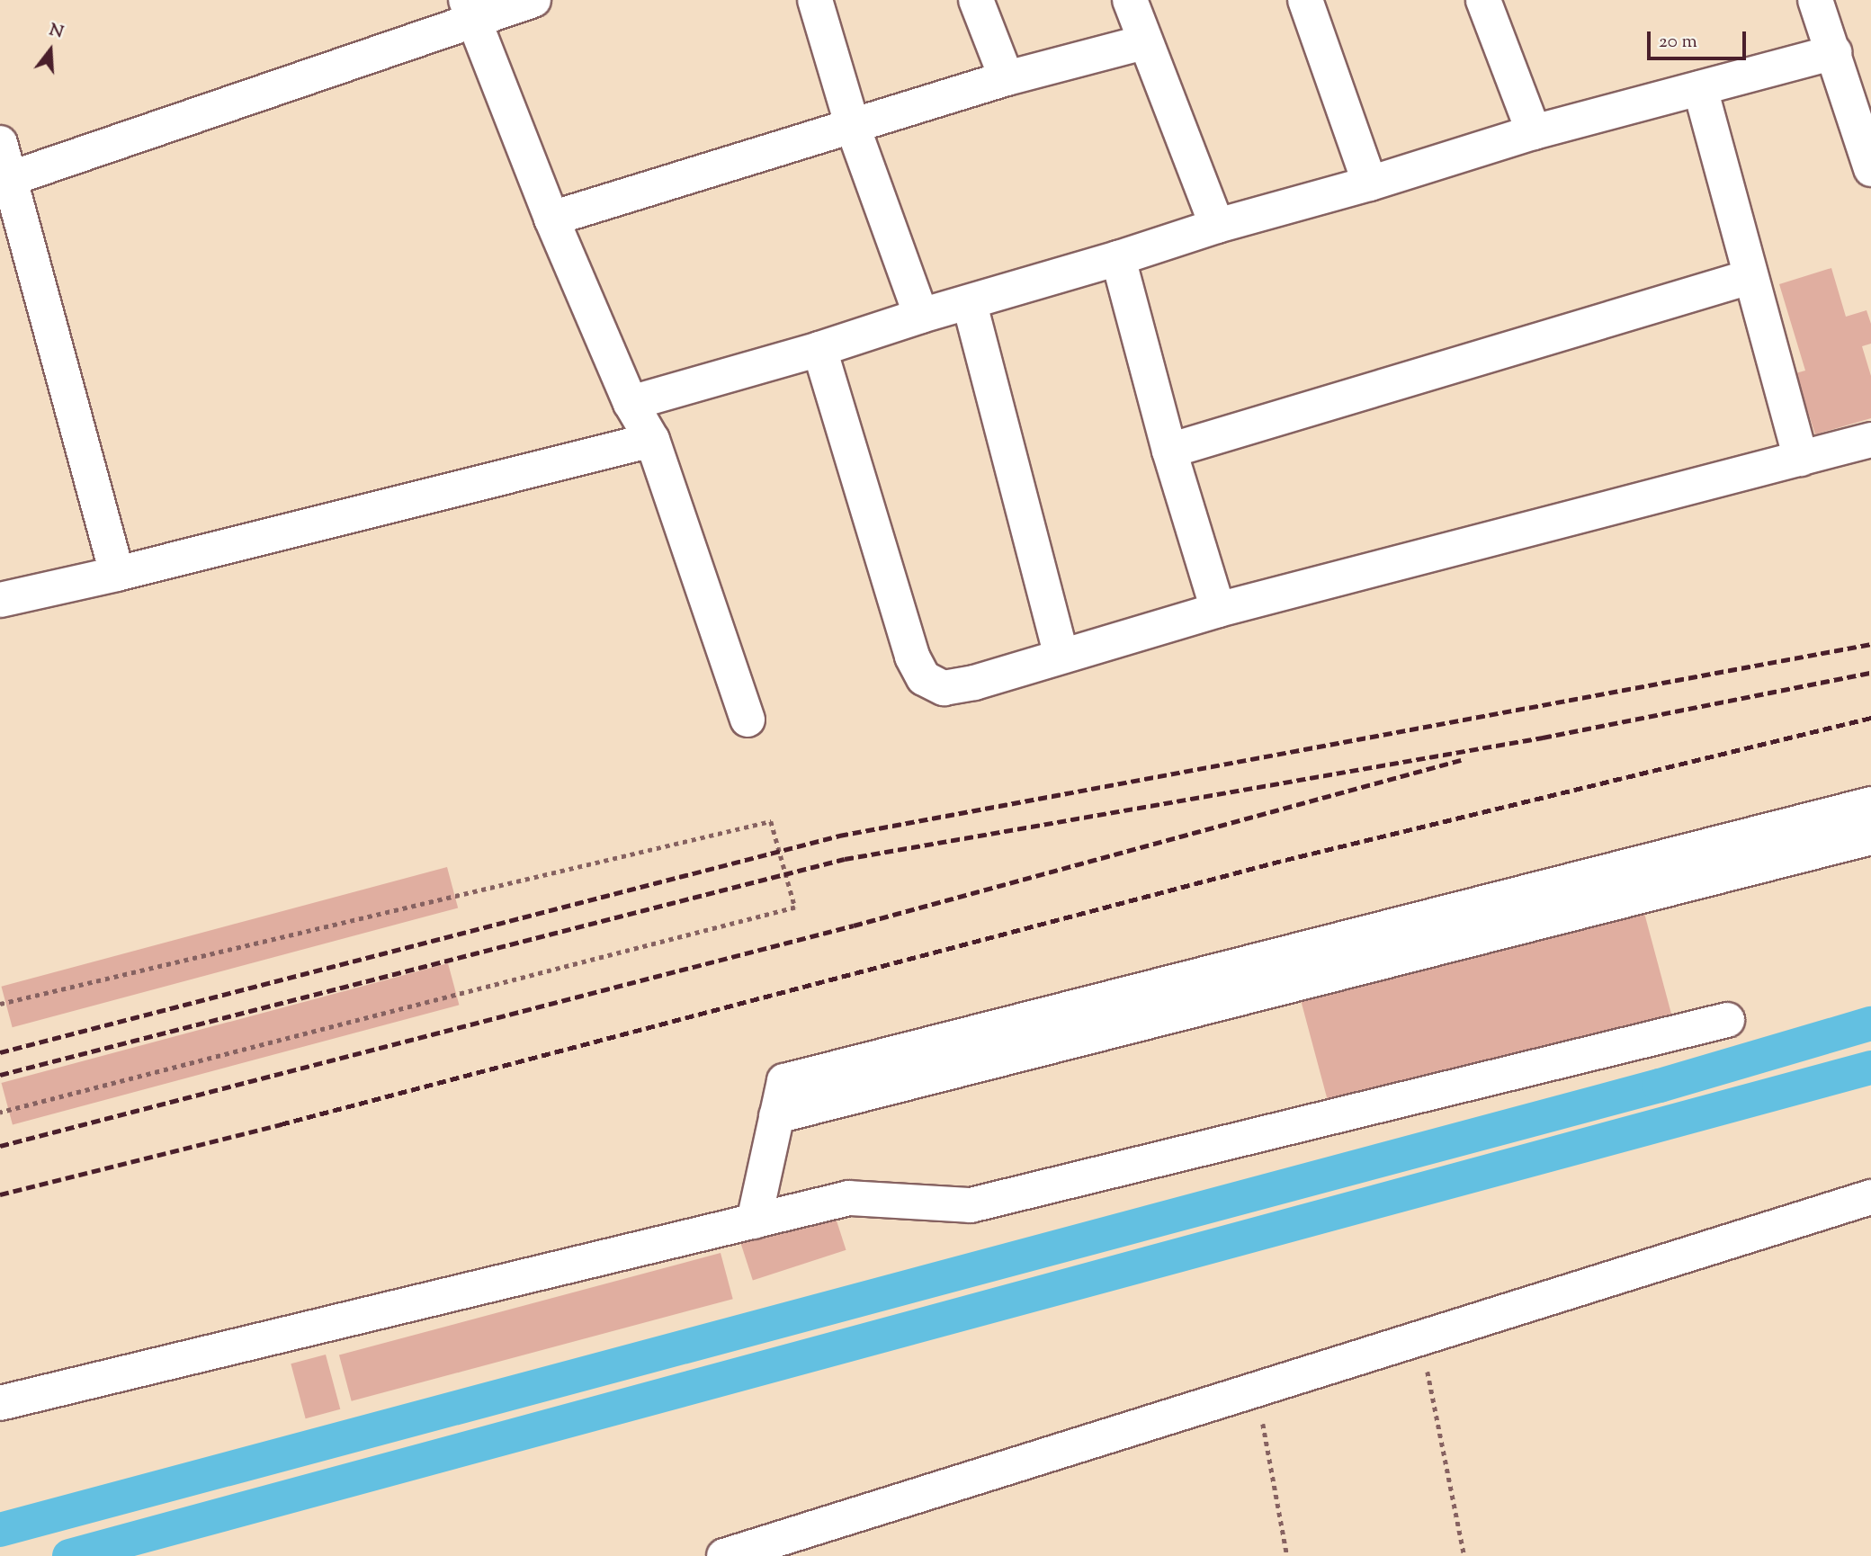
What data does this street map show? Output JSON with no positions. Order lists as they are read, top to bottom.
{
  "scale_bar": "20 m",
  "north": "top"
}
